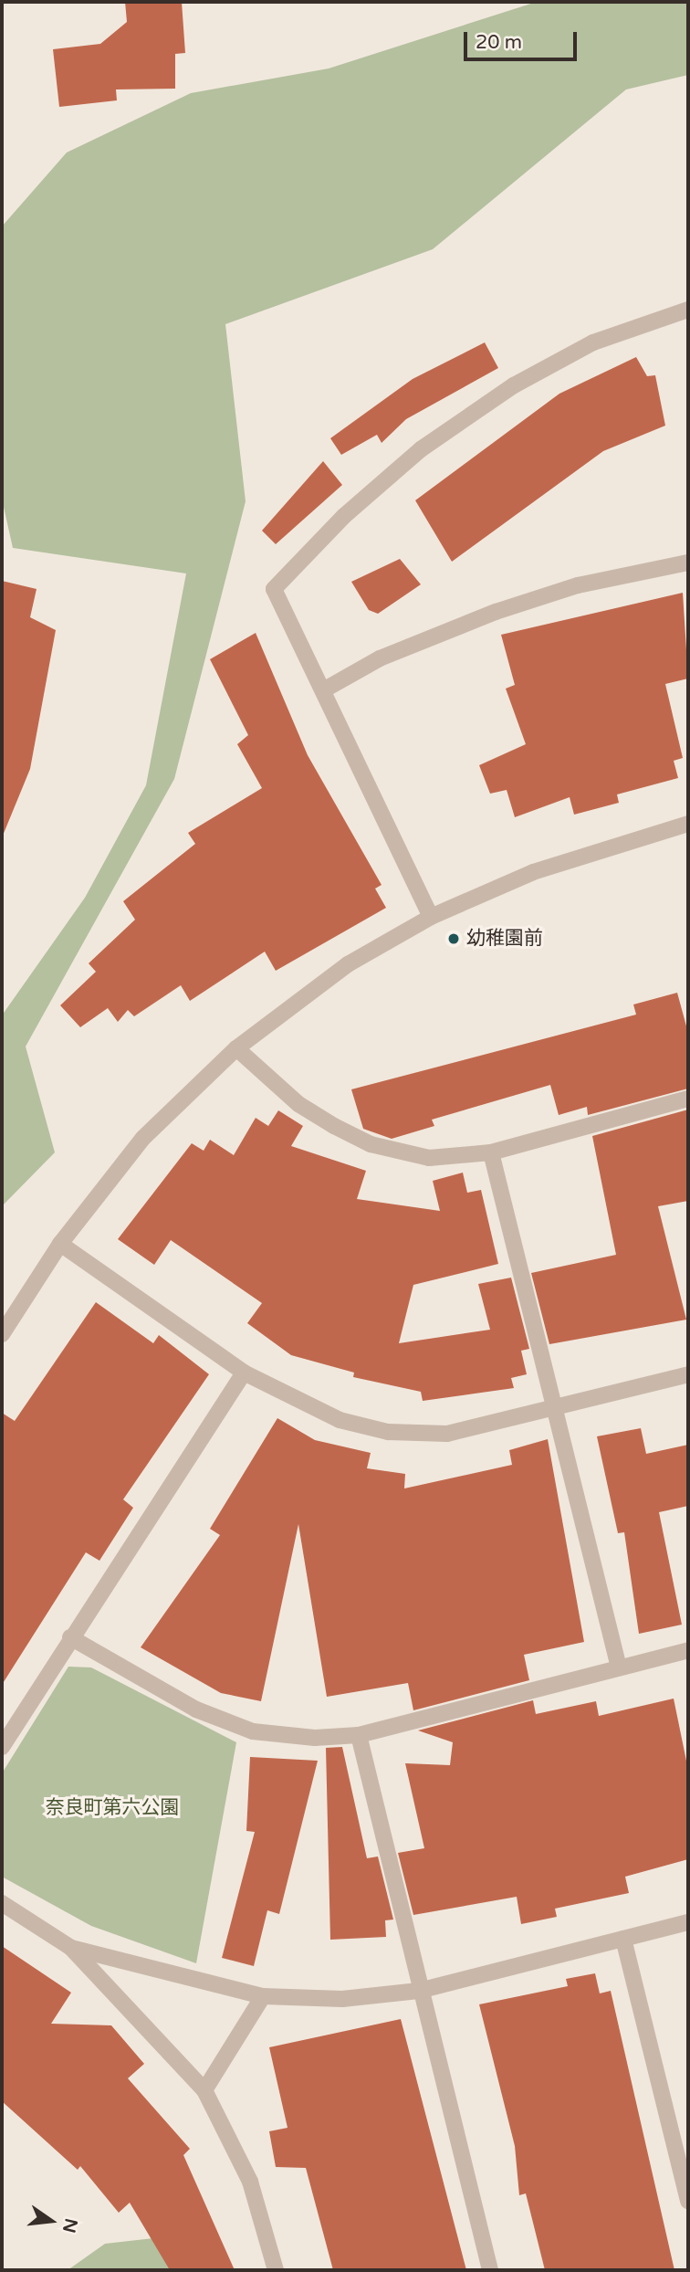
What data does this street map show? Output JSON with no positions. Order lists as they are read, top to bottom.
{
  "parks": ["奈良町第六公園"],
  "places": ["幼稚園前"],
  "scale_bar": "20 m",
  "north": "right"
}
